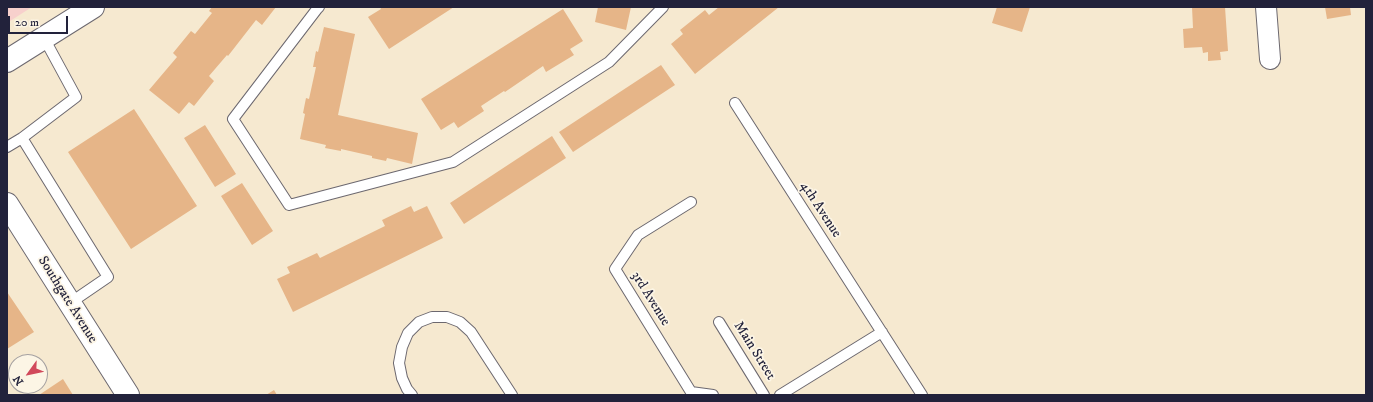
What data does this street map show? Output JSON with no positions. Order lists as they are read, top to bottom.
{
  "streets": {
    "street": ["Southgate Avenue"],
    "lane": ["4th Avenue", "3rd Avenue", "Main Street"]
  },
  "scale_bar": "20 m",
  "north": "bottom left"
}
